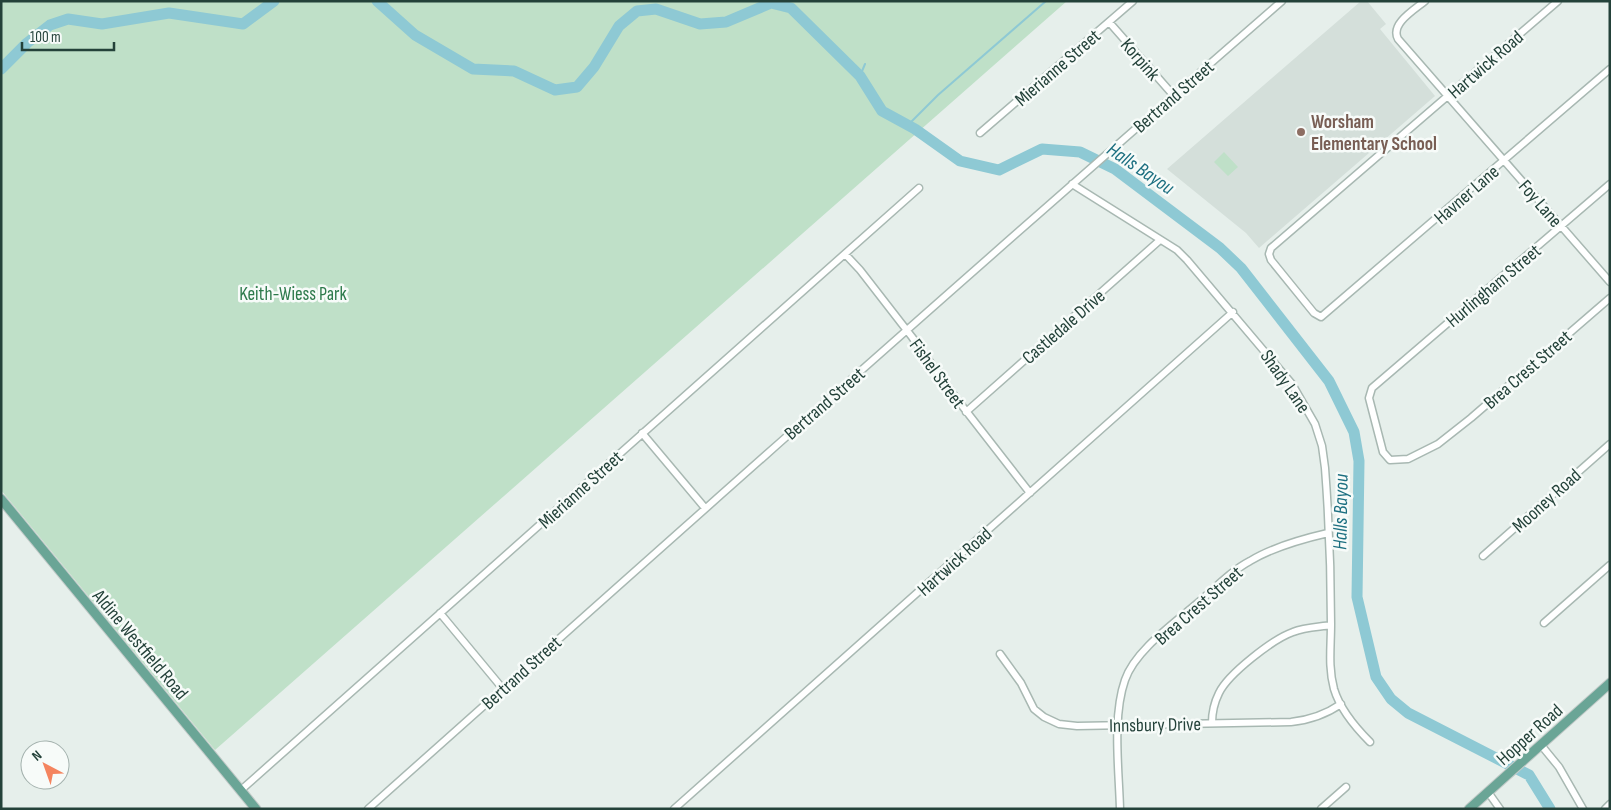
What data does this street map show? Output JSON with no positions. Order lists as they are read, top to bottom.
{
  "streets": {
    "main road": ["Aldine Westfield Road", "Hopper Road"],
    "street": [
      "Korpink",
      "Hartwick Road",
      "Mierianne Street",
      "Bertrand Street",
      "Havner Lane",
      "Foy Lane",
      "Hurlingham Street",
      "Castledale Drive",
      "Brea Crest Street",
      "Fishel Street",
      "Shady Lane",
      "Mooney Road",
      "Innsbury Drive"
    ]
  },
  "crossings": [
    ["Korpink", "Mierianne Street"],
    ["Korpink", "Bertrand Street"],
    ["Hartwick Road", "Havner Lane"],
    ["Hartwick Road", "Foy Lane"],
    ["Hartwick Road", "Fishel Street"],
    ["Hartwick Road", "Shady Lane"],
    ["Mierianne Street", "Fishel Street"],
    ["Mierianne Street", "Aldine Westfield Road"],
    ["Bertrand Street", "Fishel Street"],
    ["Bertrand Street", "Shady Lane"],
    ["Havner Lane", "Foy Lane"],
    ["Foy Lane", "Hurlingham Street"],
    ["Hurlingham Street", "Brea Crest Street"],
    ["Castledale Drive", "Fishel Street"],
    ["Castledale Drive", "Shady Lane"],
    ["Brea Crest Street", "Shady Lane"],
    ["Brea Crest Street", "Innsbury Drive"],
    ["Shady Lane", "Innsbury Drive"]
  ],
  "water": ["Halls Bayou"],
  "parks": ["Keith-Wiess Park"],
  "places": ["Worsham Elementary School"],
  "scale_bar": "100 m",
  "north": "top left"
}
